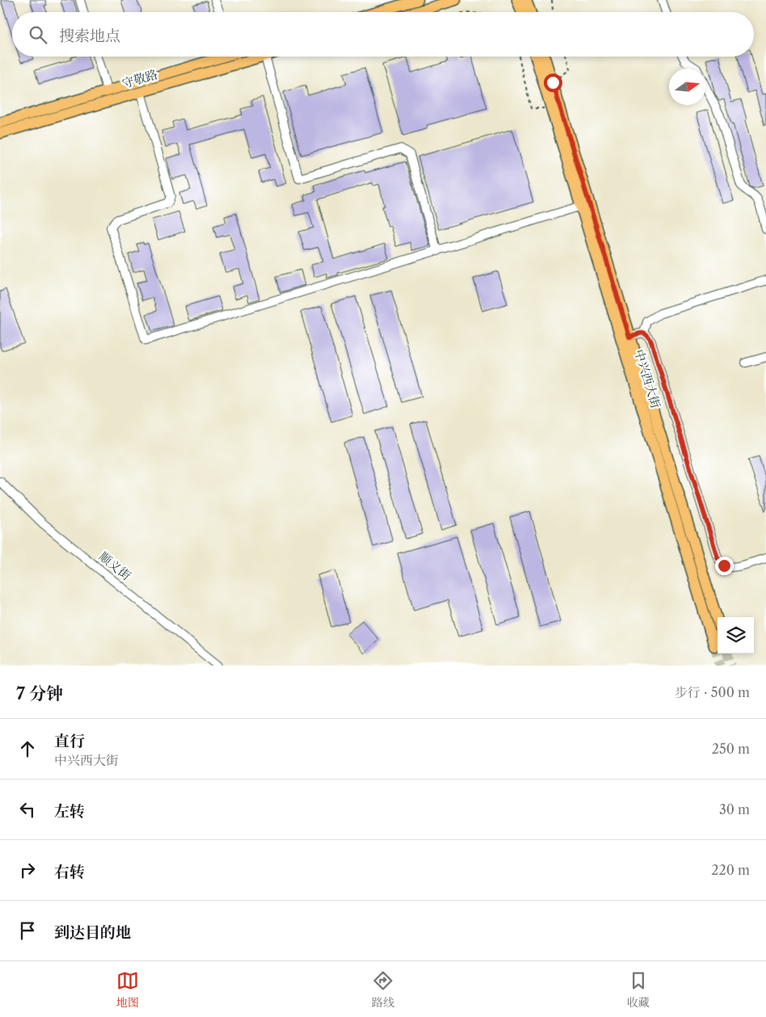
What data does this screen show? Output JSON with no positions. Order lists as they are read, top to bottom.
{
  "streets": {
    "main road": ["守敬路", "中兴西大街"],
    "street": ["顺义街"]
  },
  "north": "right",
  "page": {
    "search": "搜索地点",
    "heading": ["7 分钟", "步行 · 500 m"],
    "list": [
      ["直行", "中兴西大街", "250 m"],
      ["左转", "30 m"],
      ["右转", "220 m"],
      "到达目的地"
    ],
    "nav": ["地图", "路线", "收藏"]
  }
}
